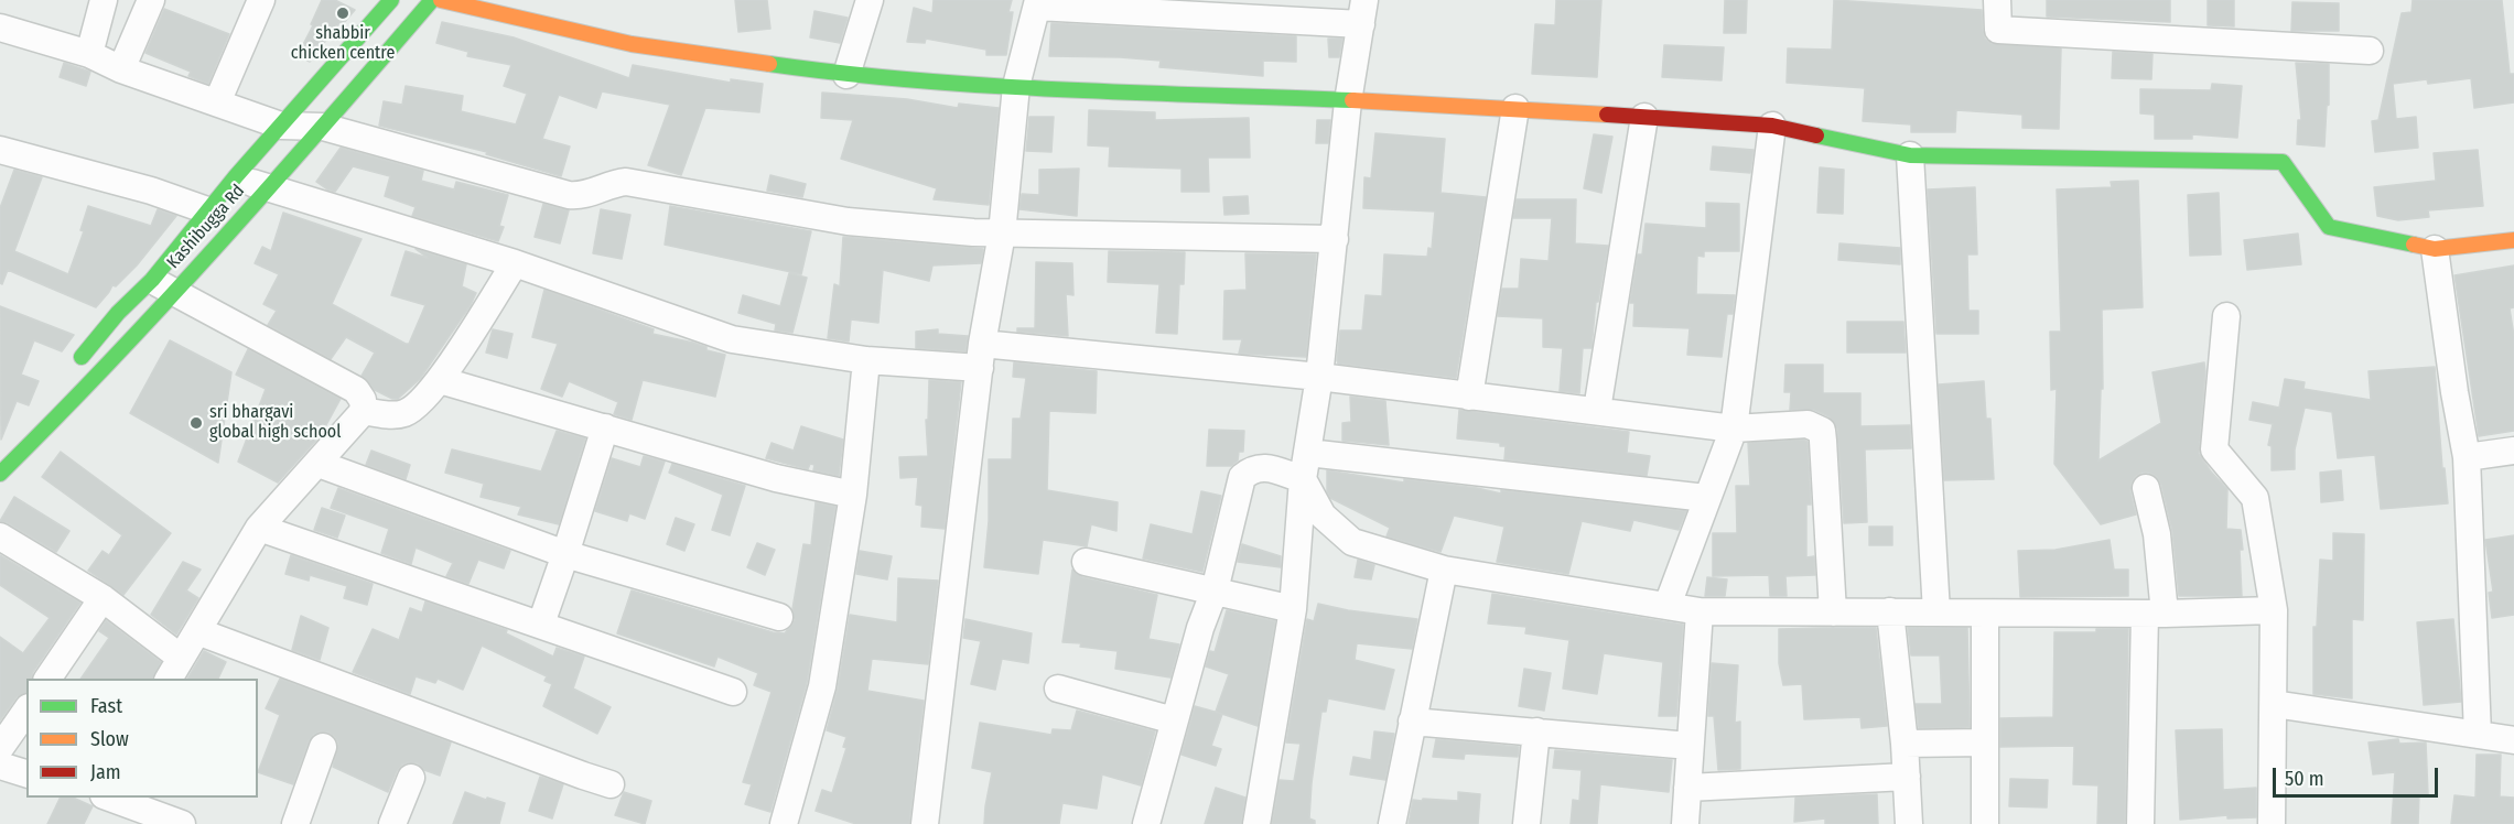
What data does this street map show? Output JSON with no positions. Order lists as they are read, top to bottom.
{
  "streets": {
    "street": ["Kashibugga Rd"]
  },
  "places": ["shabbir chicken centre", "sri bhargavi global high school"],
  "legend": ["Fast", "Slow", "Jam"],
  "scale_bar": "50 m"
}
